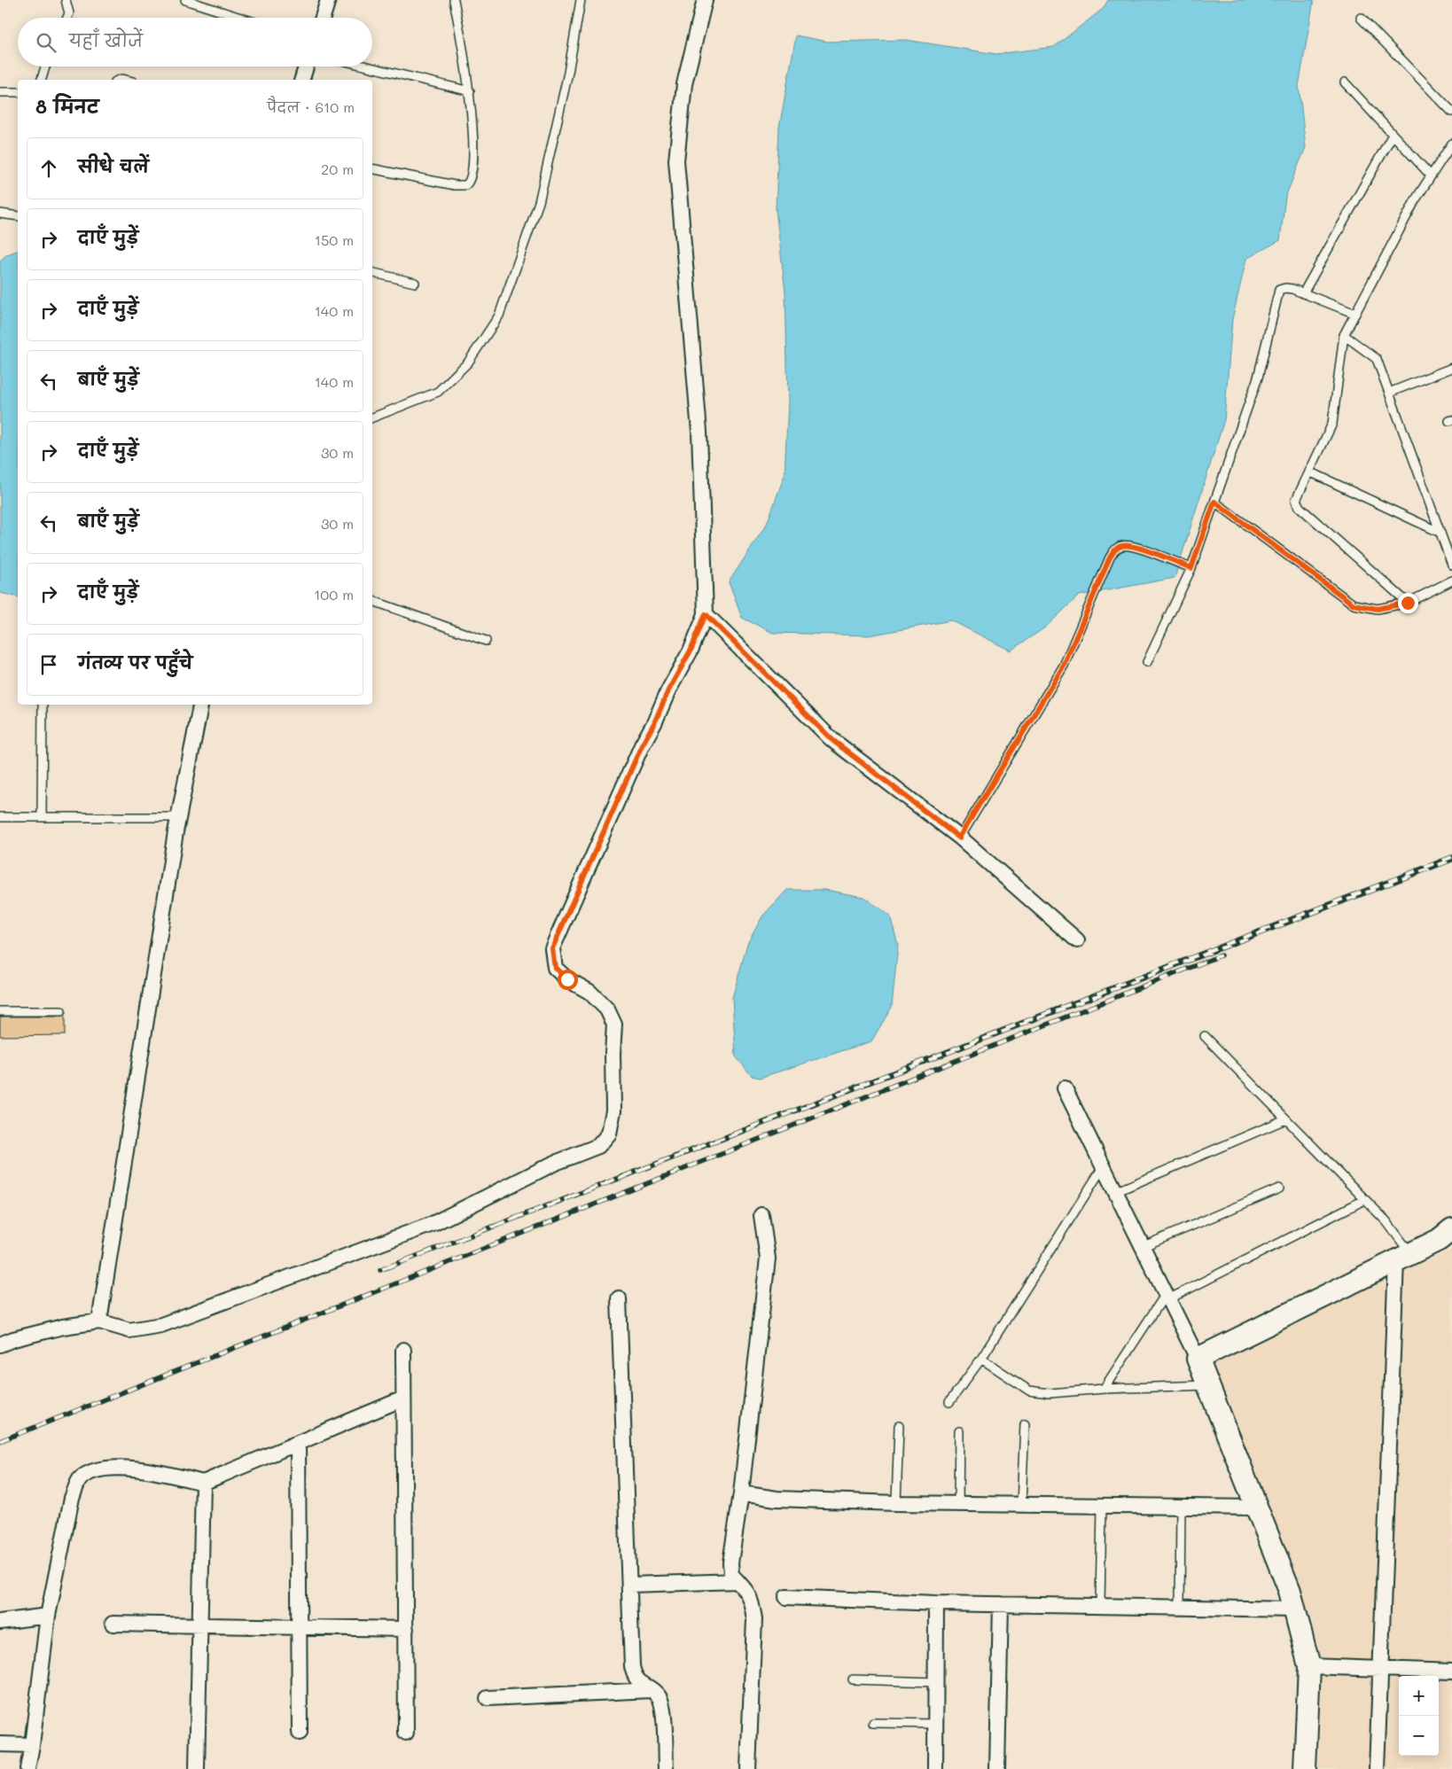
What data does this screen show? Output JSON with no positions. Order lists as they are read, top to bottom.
{
  "page": {
    "search": "यहाँ खोजें",
    "heading": ["8 मिनट", "पैदल · 610 m"],
    "list": [
      ["सीधे चलें", "20 m"],
      ["दाएँ मुड़ें", "150 m"],
      ["दाएँ मुड़ें", "140 m"],
      ["बाएँ मुड़ें", "140 m"],
      ["दाएँ मुड़ें", "30 m"],
      ["बाएँ मुड़ें", "30 m"],
      ["दाएँ मुड़ें", "100 m"],
      "गंतव्य पर पहुँचे"
    ],
    "map_buttons": ["+", "−"]
  }
}
